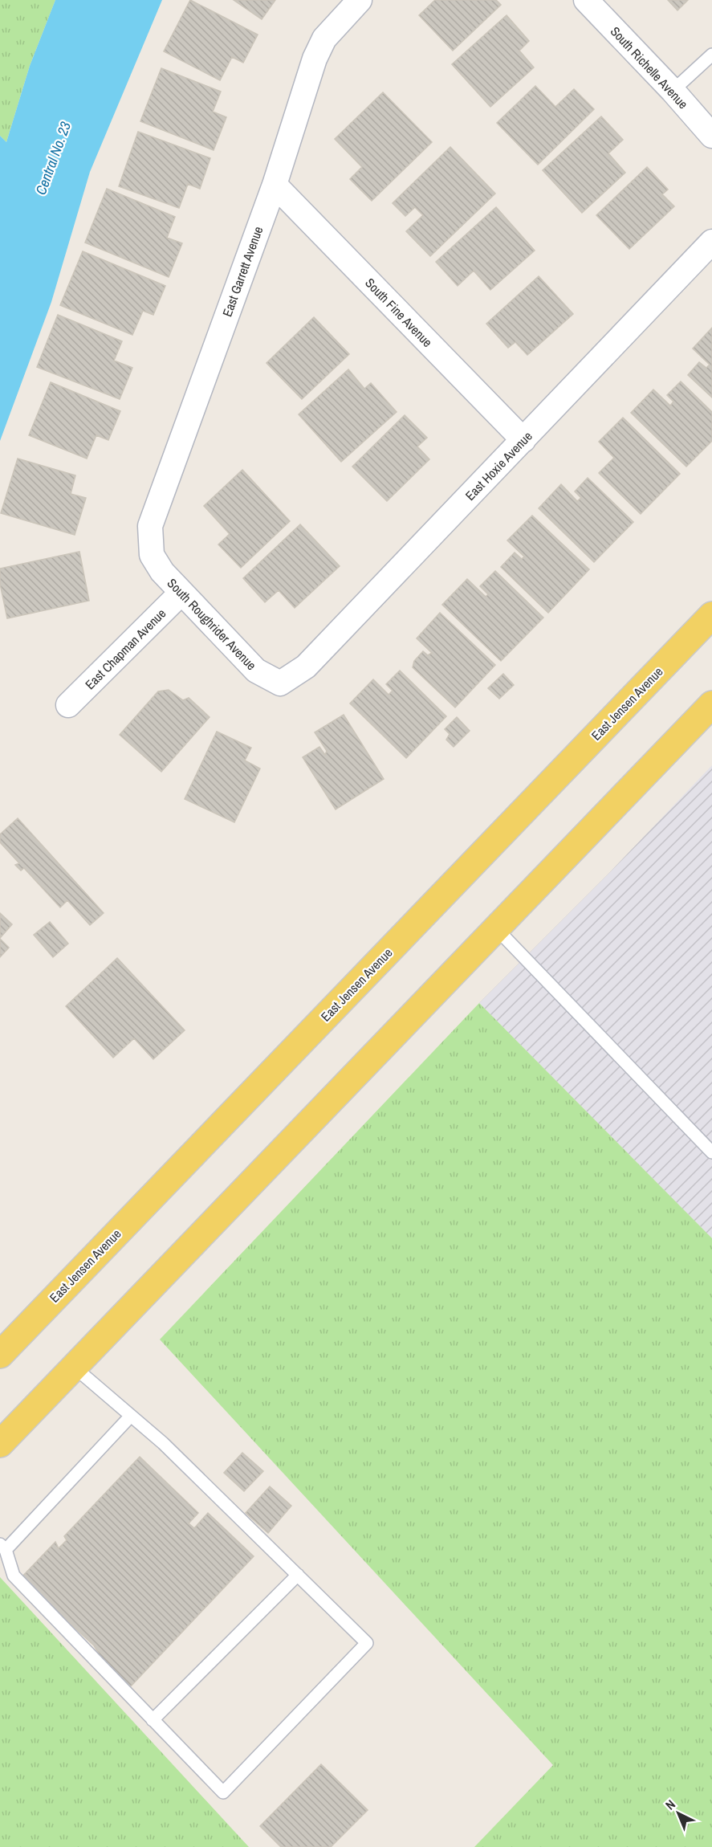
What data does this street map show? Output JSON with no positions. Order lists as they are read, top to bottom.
{
  "streets": {
    "main road": ["East Jensen Avenue"],
    "street": [
      "South Richelle Avenue",
      "East Garrett Avenue",
      "South Fine Avenue",
      "East Hoxie Avenue",
      "South Roughrider Avenue",
      "East Chapman Avenue"
    ]
  },
  "crossings": [
    ["East Garrett Avenue", "South Fine Avenue"],
    ["East Garrett Avenue", "South Roughrider Avenue"],
    ["South Fine Avenue", "East Hoxie Avenue"],
    ["East Hoxie Avenue", "South Roughrider Avenue"],
    ["South Roughrider Avenue", "East Chapman Avenue"]
  ],
  "water": ["Central No. 23"],
  "north": "top left"
}
